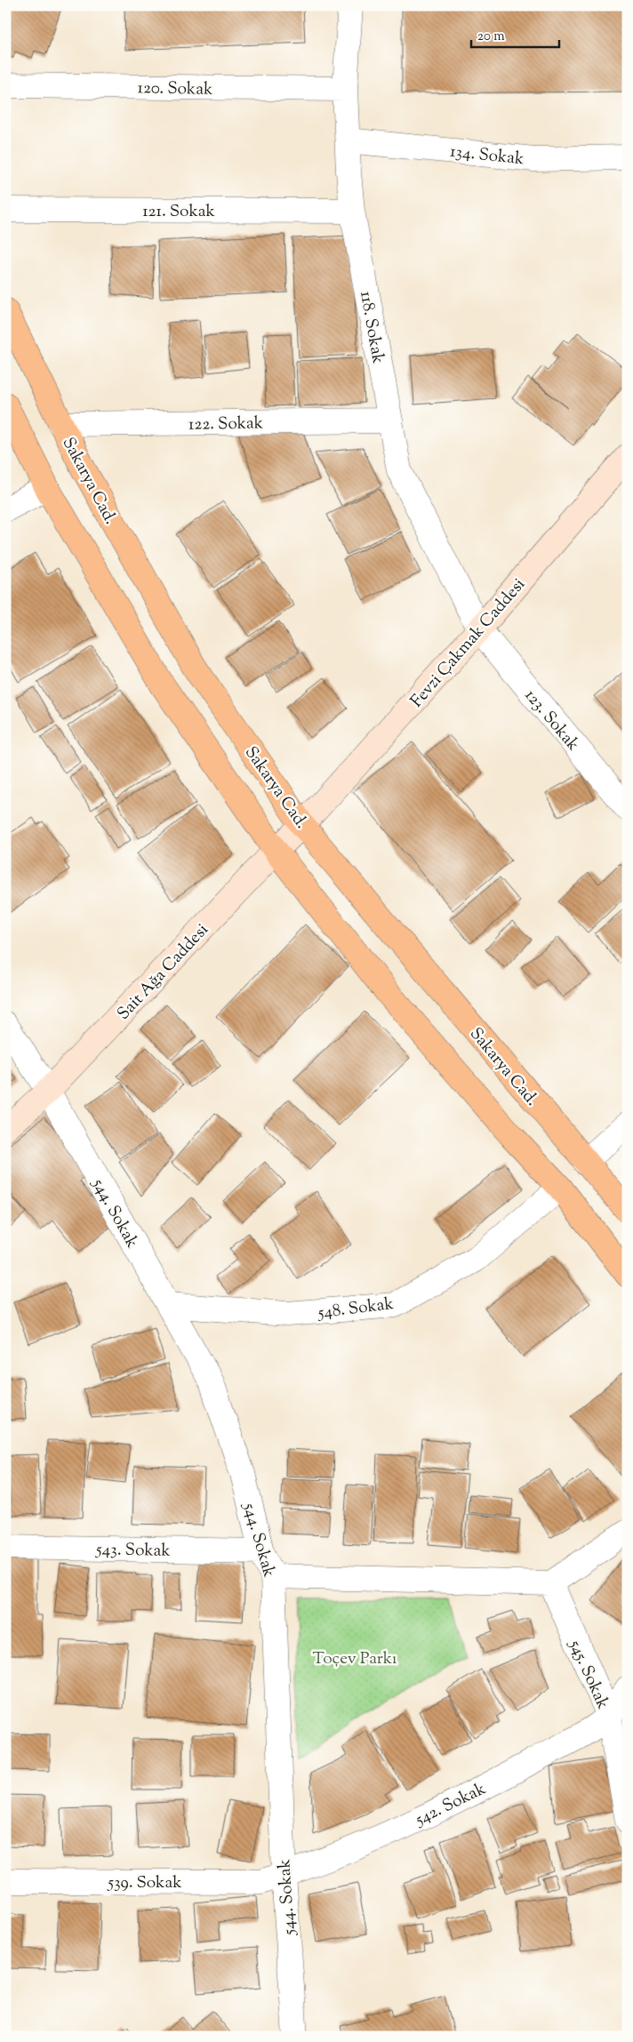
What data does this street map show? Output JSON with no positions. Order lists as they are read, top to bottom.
{
  "streets": {
    "main road": ["Sakarya Cad."],
    "street": [
      "120. Sokak",
      "134. Sokak",
      "121. Sokak",
      "118. Sokak",
      "122. Sokak",
      "Fevzi Çakmak Caddesi",
      "123. Sokak",
      "Sait Ağa Caddesi",
      "544. Sokak",
      "548. Sokak",
      "543. Sokak",
      "545. Sokak",
      "542. Sokak",
      "539. Sokak"
    ]
  },
  "crossings": [
    ["120. Sokak", "118. Sokak"],
    ["134. Sokak", "118. Sokak"],
    ["121. Sokak", "118. Sokak"],
    ["118. Sokak", "122. Sokak"],
    ["118. Sokak", "Fevzi Çakmak Caddesi"],
    ["118. Sokak", "123. Sokak"],
    ["122. Sokak", "Sakarya Cad."],
    ["Sakarya Cad.", "Fevzi Çakmak Caddesi"],
    ["Fevzi Çakmak Caddesi", "123. Sokak"],
    ["Fevzi Çakmak Caddesi", "Sait Ağa Caddesi"],
    ["Sait Ağa Caddesi", "544. Sokak"],
    ["544. Sokak", "548. Sokak"],
    ["544. Sokak", "543. Sokak"],
    ["544. Sokak", "542. Sokak"],
    ["544. Sokak", "539. Sokak"],
    ["545. Sokak", "542. Sokak"],
    ["542. Sokak", "539. Sokak"]
  ],
  "parks": ["Toçev Parkı"],
  "scale_bar": "20 m"
}
